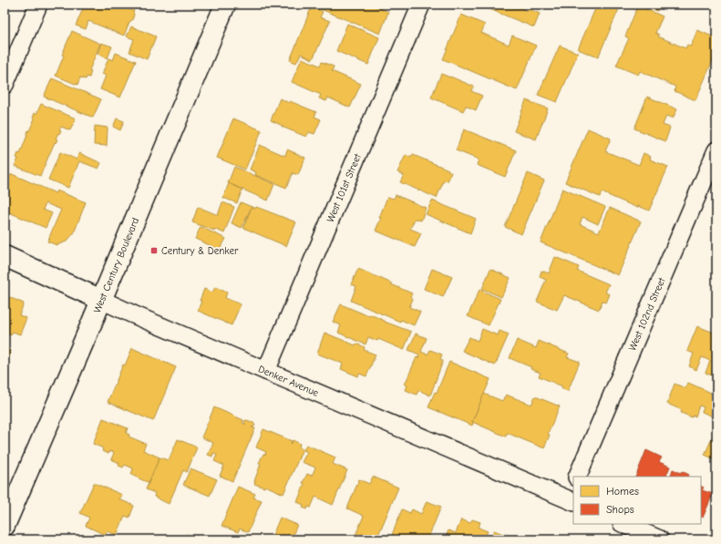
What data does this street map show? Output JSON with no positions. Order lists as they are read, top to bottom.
{
  "streets": {
    "main road": ["West Century Boulevard", "Denker Avenue"],
    "street": ["West 101st Street", "West 102nd Street"]
  },
  "crossings": [
    ["West 101st Street", "Denker Avenue"],
    ["West Century Boulevard", "Denker Avenue"]
  ],
  "places": {
    "transit": ["Century & Denker"]
  },
  "legend": ["Homes", "Shops"]
}
